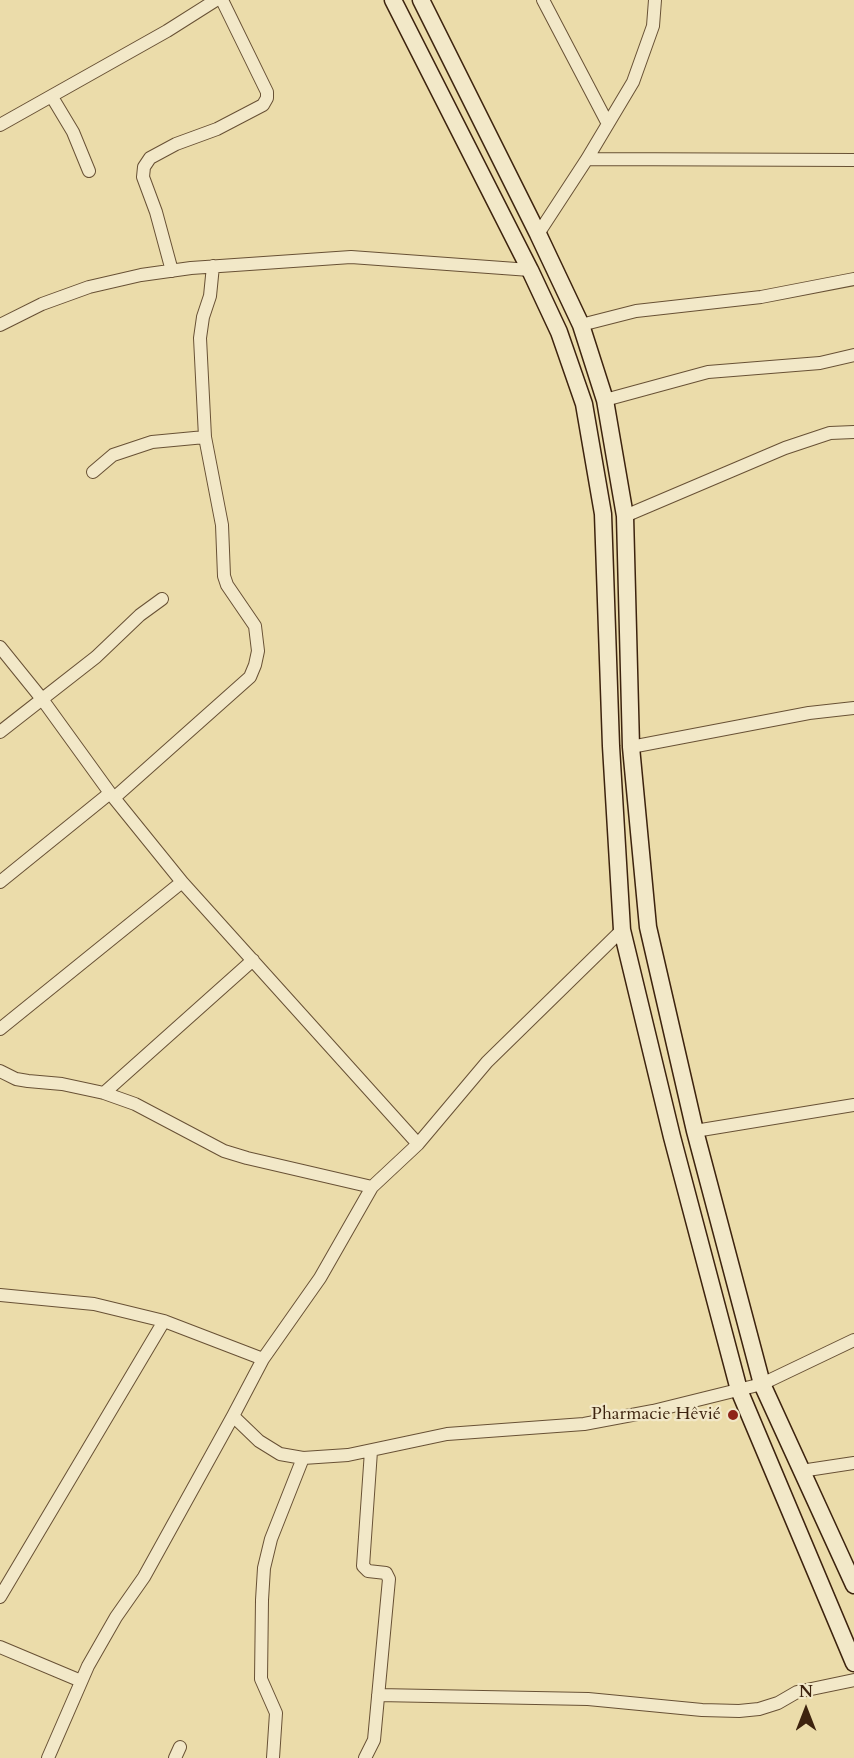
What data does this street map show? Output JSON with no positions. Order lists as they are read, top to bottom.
{
  "places": ["Pharmacie Hêvié"],
  "north": "top"
}
